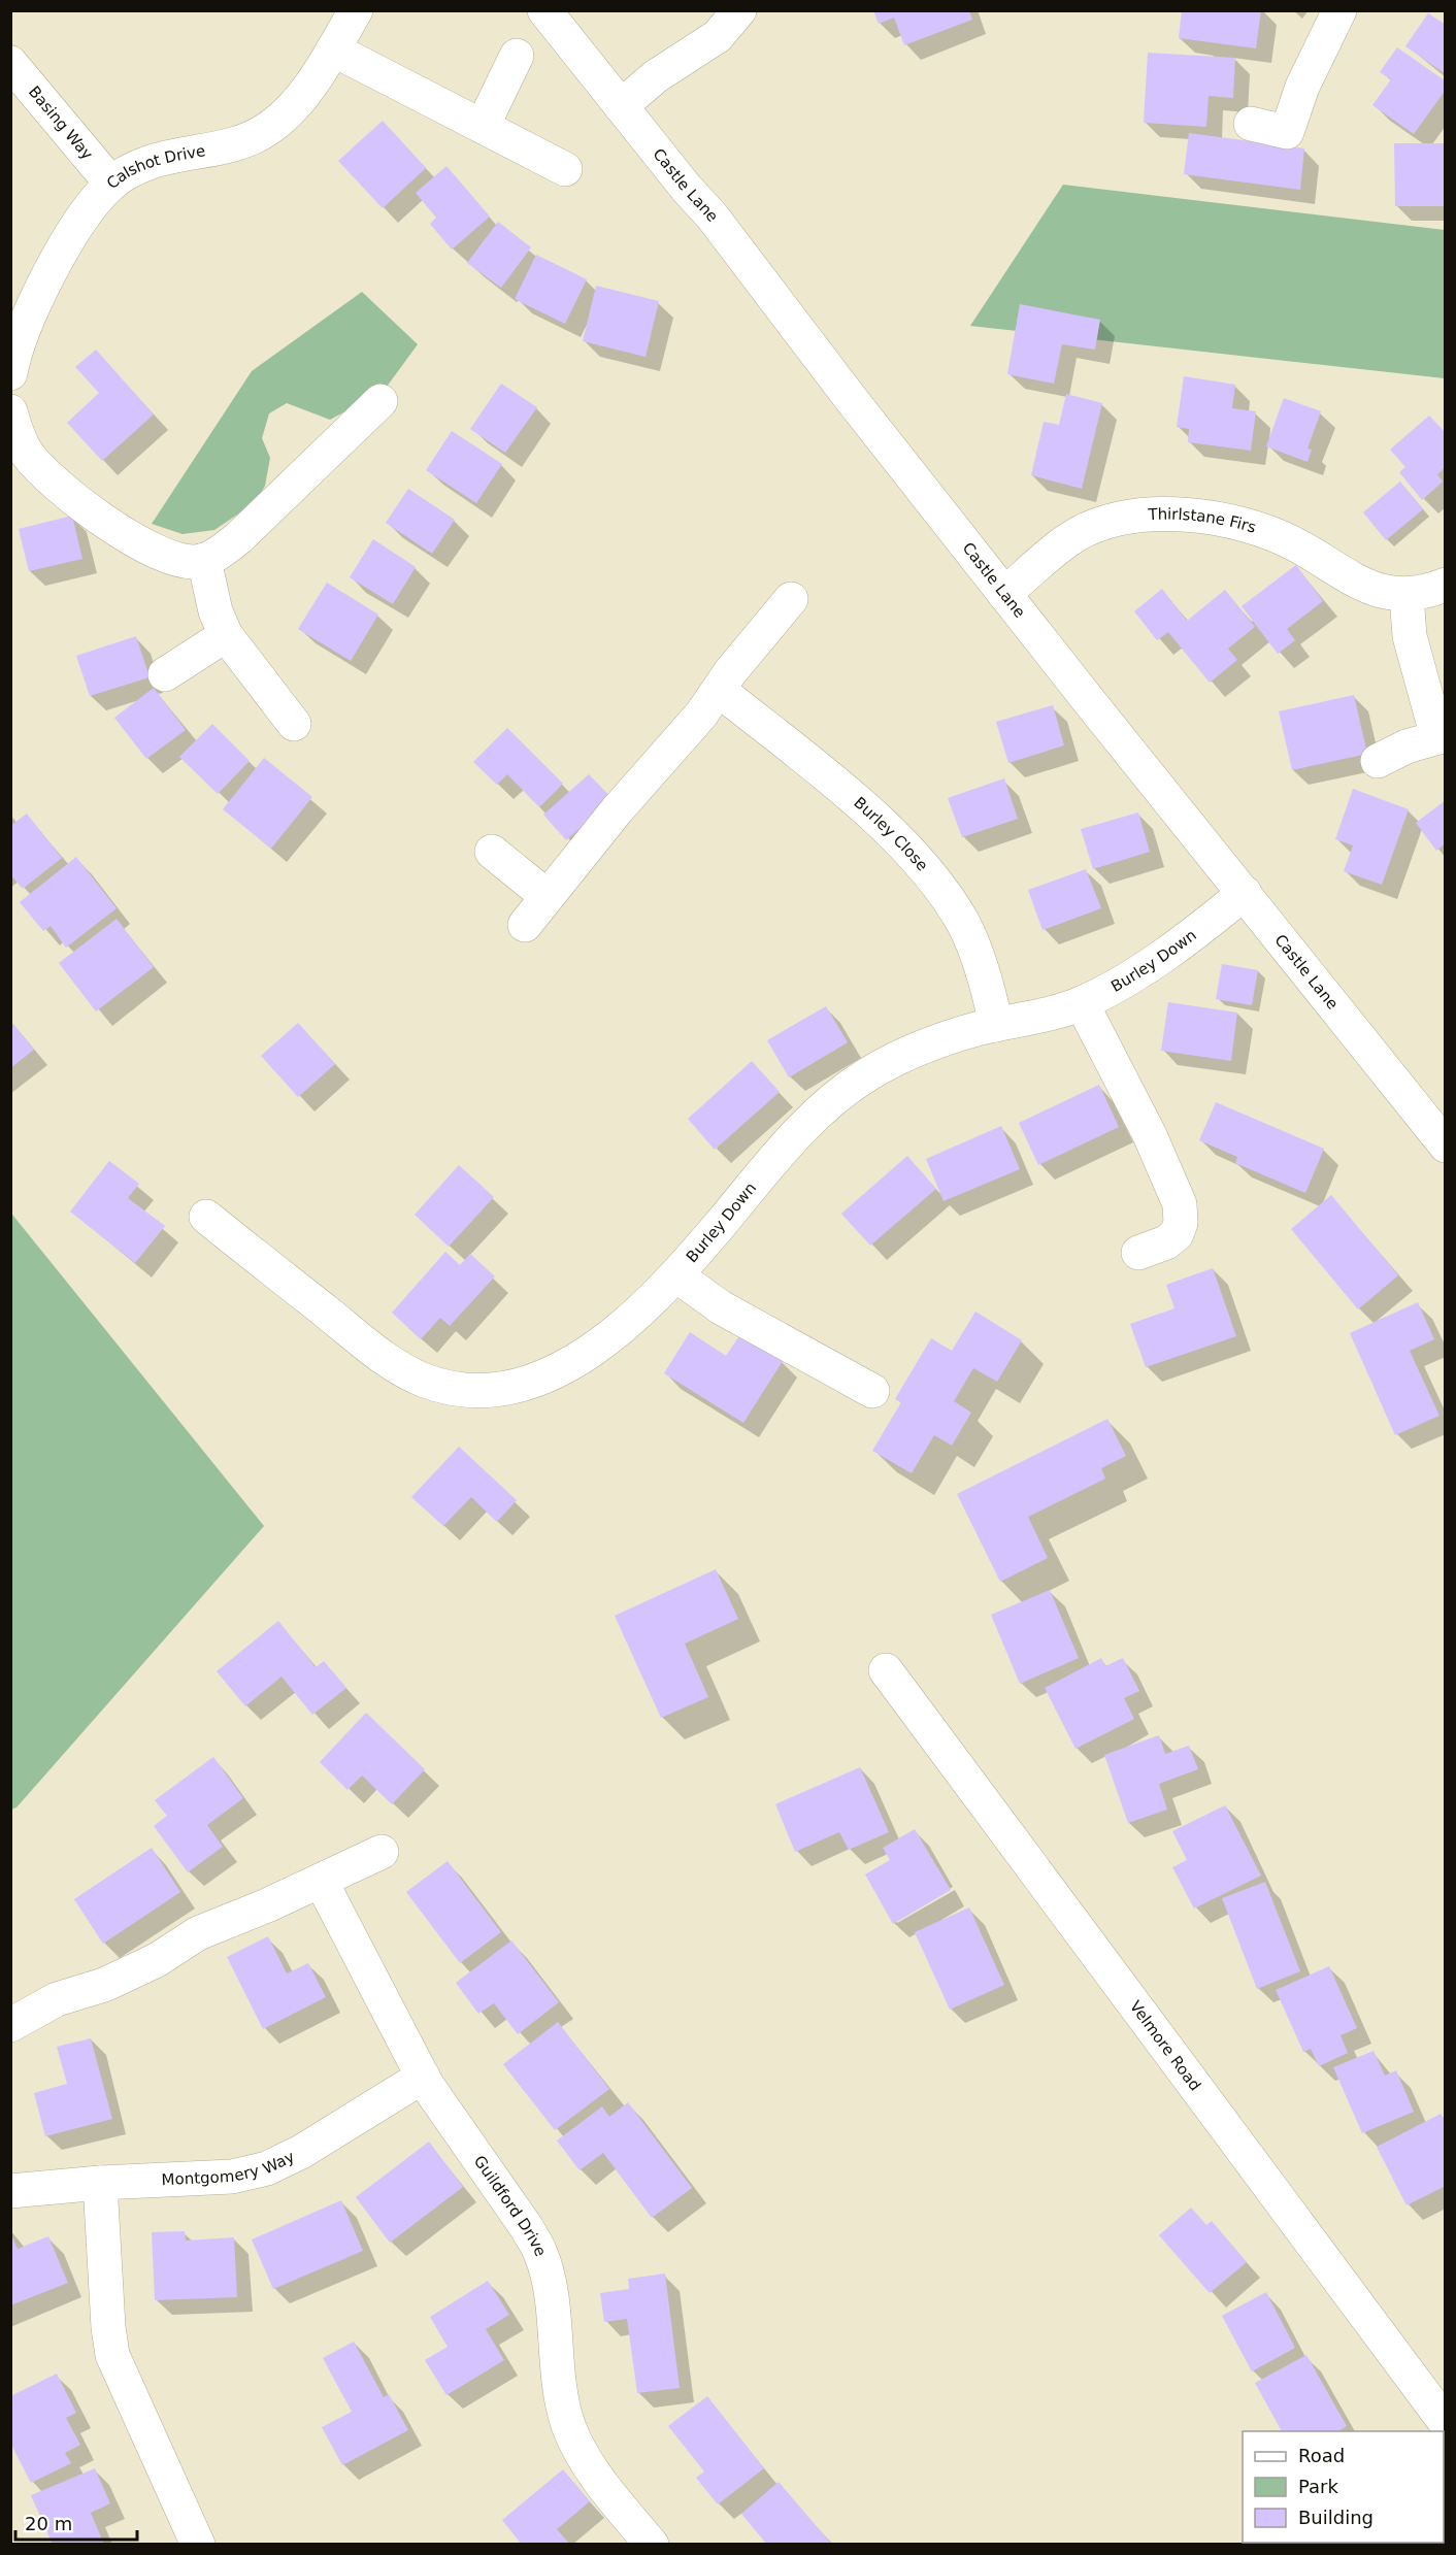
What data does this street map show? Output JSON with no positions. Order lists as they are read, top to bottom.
{
  "streets": {
    "street": [
      "Basing Way",
      "Calshot Drive",
      "Castle Lane",
      "Thirlstane Firs",
      "Burley Close",
      "Burley Down",
      "Velmore Road",
      "Montgomery Way",
      "Guildford Drive"
    ]
  },
  "crossings": [
    ["Basing Way", "Calshot Drive"],
    ["Castle Lane", "Thirlstane Firs"],
    ["Castle Lane", "Burley Down"],
    ["Burley Close", "Burley Down"],
    ["Montgomery Way", "Guildford Drive"]
  ],
  "legend": ["Road", "Park", "Building"],
  "scale_bar": "20 m"
}
